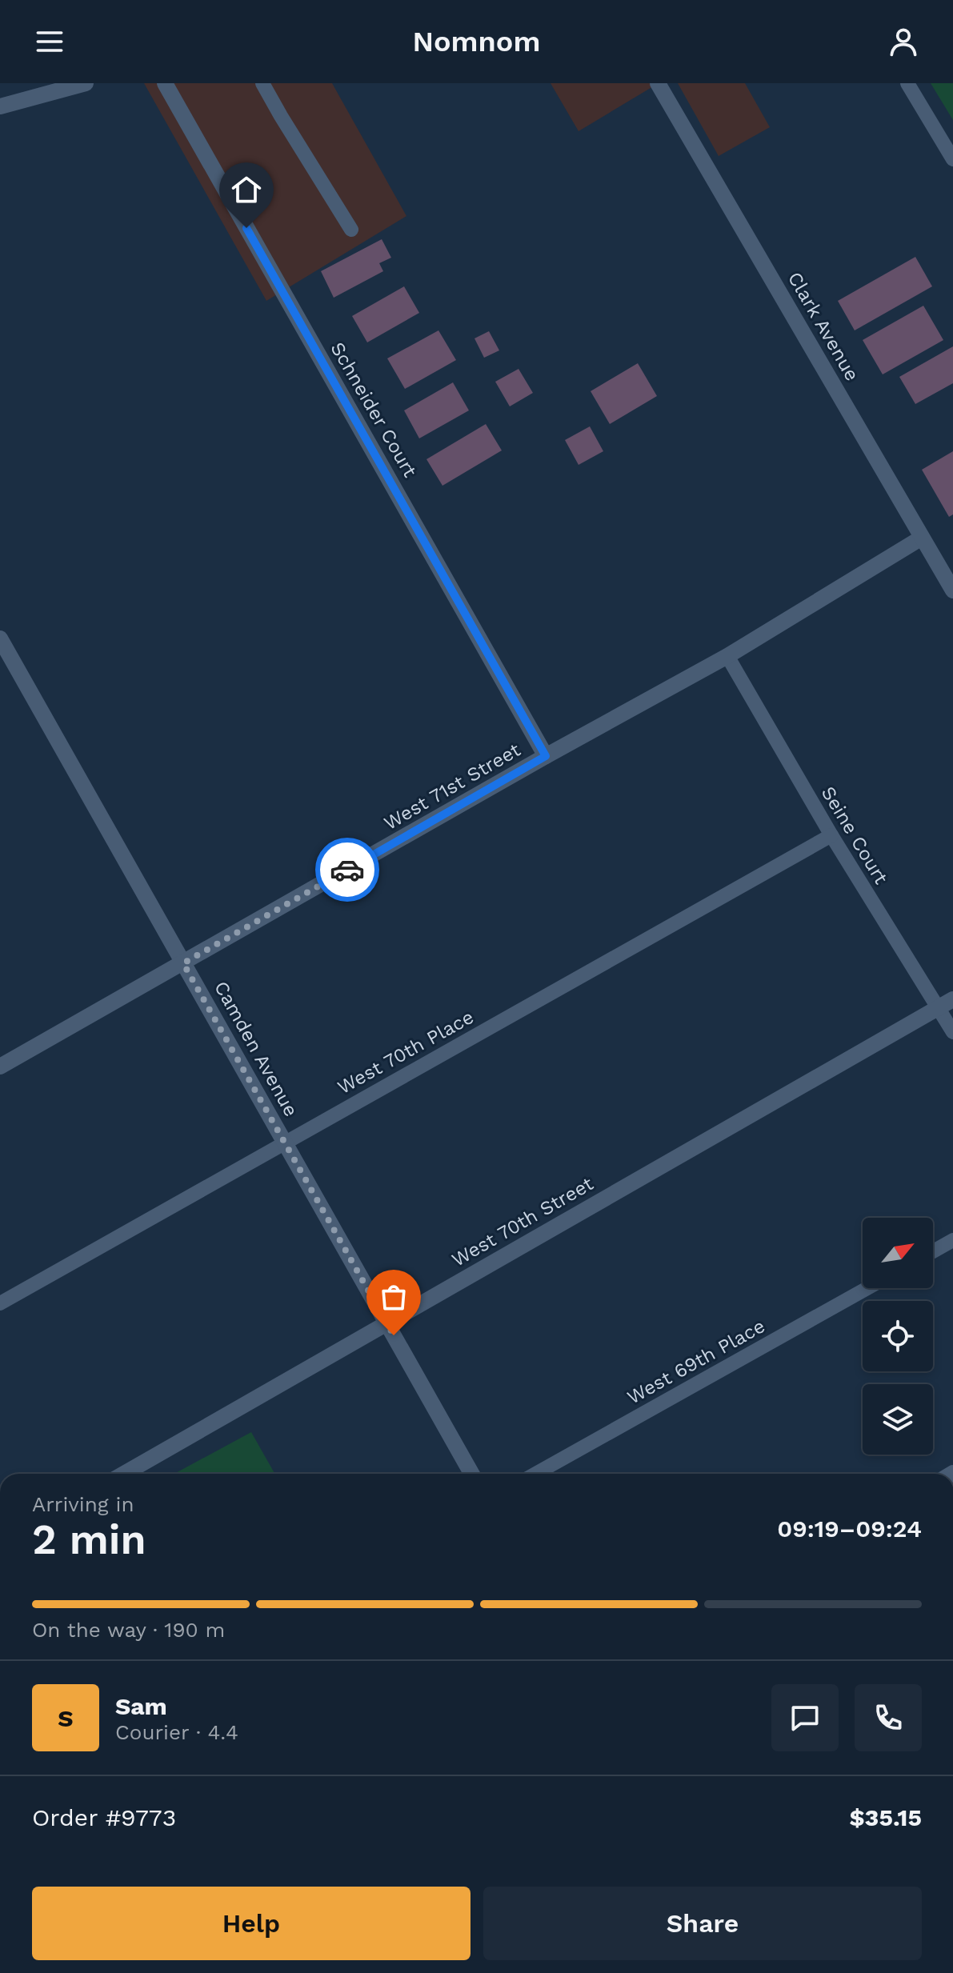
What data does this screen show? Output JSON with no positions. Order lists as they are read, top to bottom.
{
  "streets": {
    "street": [
      "Clark Avenue",
      "Schneider Court",
      "West 71st Street",
      "Camden Avenue",
      "West 70th Street"
    ],
    "lane": ["Seine Court", "West 70th Place", "West 69th Place"]
  },
  "crossings": [
    ["Clark Avenue", "West 71st Street"],
    ["Schneider Court", "West 71st Street"],
    ["West 71st Street", "Seine Court"],
    ["West 71st Street", "Camden Avenue"],
    ["Seine Court", "West 70th Place"],
    ["Seine Court", "West 70th Street"],
    ["Camden Avenue", "West 70th Place"],
    ["Camden Avenue", "West 70th Street"]
  ],
  "north": "top right",
  "page": {
    "header": "Nomnom",
    "heading": ["2 min", "Arriving in", "09:19–09:24"],
    "panel": [
      "Sam",
      "Courier · 4.4",
      "Order #9773",
      "$35.15"
    ],
    "bar": "On the way · 190 m",
    "round": "S",
    "buttons": ["Help", "Share"]
  }
}
